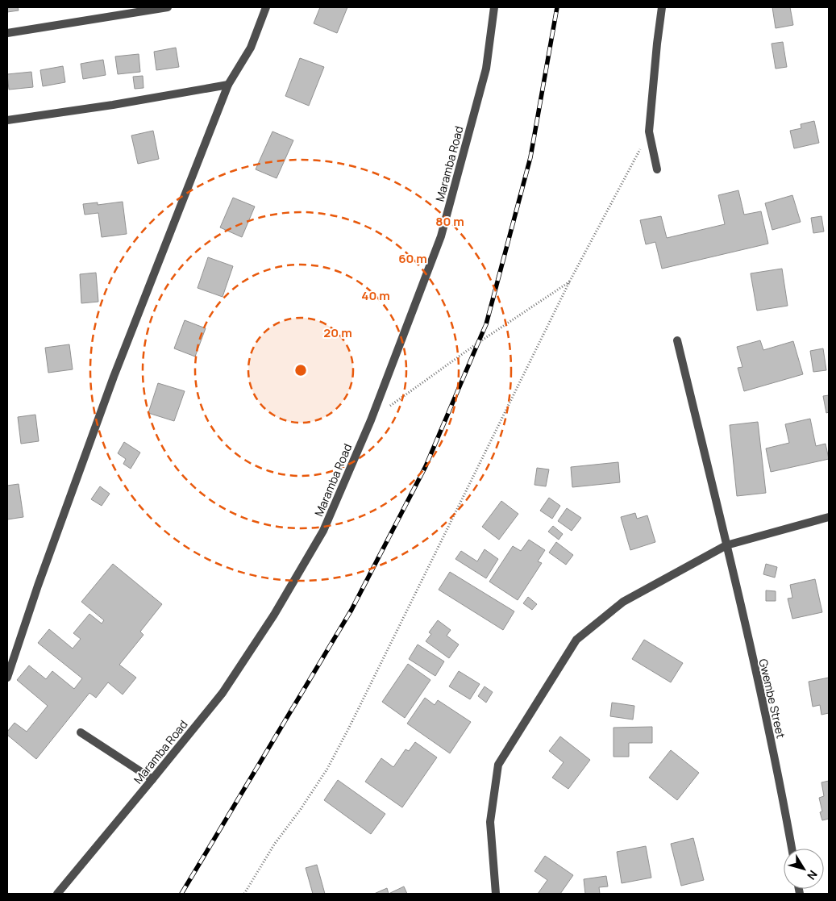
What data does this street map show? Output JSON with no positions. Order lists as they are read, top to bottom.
{
  "streets": {
    "street": ["Maramba Road", "Gwembe Street"]
  },
  "north": "bottom right",
  "rings": [
    "80 m",
    "60 m",
    "40 m",
    "20 m"
  ]
}
